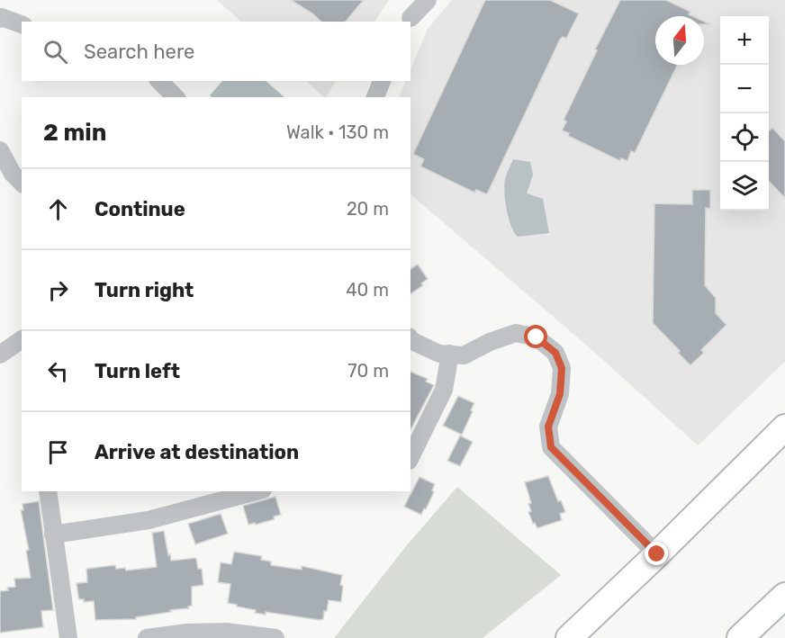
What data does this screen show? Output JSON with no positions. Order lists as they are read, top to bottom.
{
  "north": "top",
  "page": {
    "map_buttons": ["+", "−"],
    "search": "Search here",
    "heading": ["2 min", "Walk · 130 m"],
    "list": [
      ["Continue", "20 m"],
      ["Turn right", "40 m"],
      ["Turn left", "70 m"],
      "Arrive at destination"
    ]
  }
}
